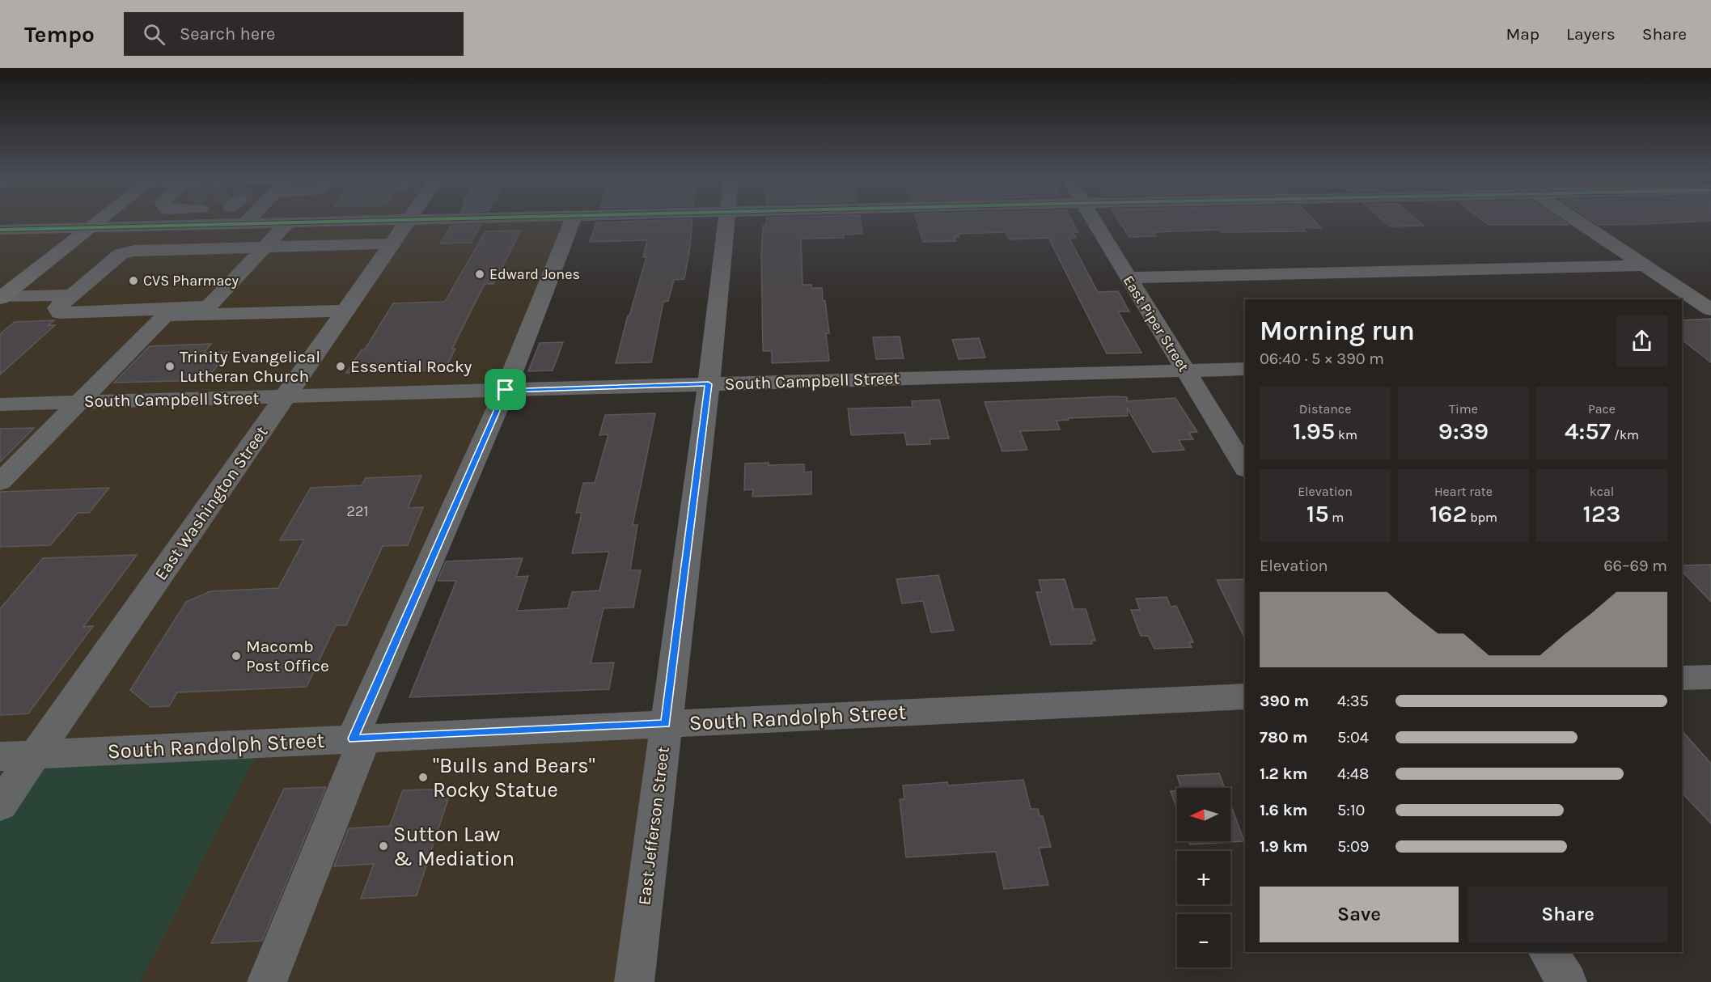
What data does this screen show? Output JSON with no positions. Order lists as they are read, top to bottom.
{
  "streets": {
    "street": [
      "East Piper Street",
      "South Campbell Street",
      "East Washington Street",
      "South Randolph Street",
      "East Jefferson Street"
    ]
  },
  "crossings": [
    ["East Piper Street", "South Campbell Street"],
    ["South Campbell Street", "East Washington Street"],
    ["South Campbell Street", "East Jefferson Street"],
    ["East Washington Street", "South Randolph Street"],
    ["South Randolph Street", "East Jefferson Street"]
  ],
  "places": [
    "Edward Jones",
    "CVS Pharmacy",
    "Trinity Evangelical Lutheran Church",
    "Essential Rocky",
    "Macomb Post Office",
    "\"Bulls and Bears\" Rocky Statue",
    "Sutton Law & Mediation"
  ],
  "house_numbers": ["221"],
  "north": "left",
  "page": {
    "header": "Tempo",
    "search": "Search here",
    "nav": ["Map", "Layers", "Share"],
    "heading": ["Morning run", "06:40 · 5 × 390 m"],
    "stats": [
      ["Distance", "1.95 km"],
      ["Time", "9:39"],
      ["Pace", "4:57 /km"],
      ["Elevation", "15 m"],
      ["Heart rate", "162 bpm"],
      ["kcal", "123"]
    ],
    "chart": ["Elevation", "66–69 m"],
    "list": [
      {
        "name": "390 m",
        "note": "4:35"
      },
      {
        "name": "780 m",
        "note": "5:04"
      },
      {
        "name": "1.2 km",
        "note": "4:48"
      },
      {
        "name": "1.6 km",
        "note": "5:10"
      },
      {
        "name": "1.9 km",
        "note": "5:09"
      }
    ],
    "map_buttons": ["+", "−"],
    "buttons": ["Save", "Share"]
  }
}
